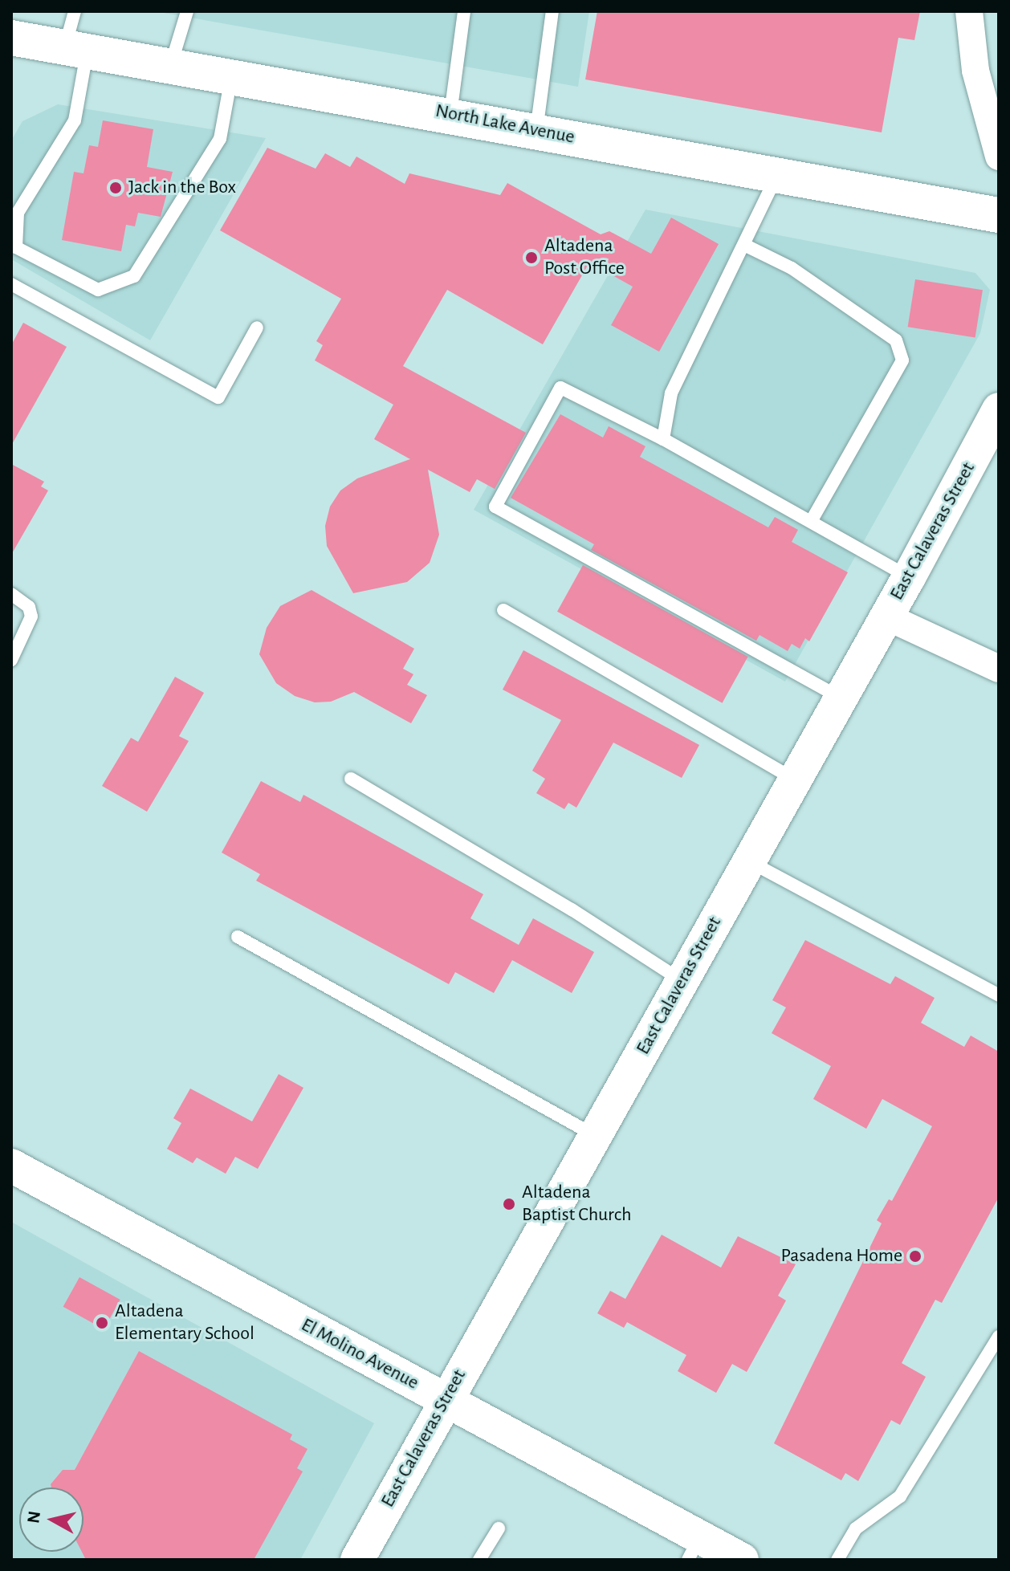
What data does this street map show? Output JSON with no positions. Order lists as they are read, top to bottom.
{
  "streets": {
    "main road": ["North Lake Avenue"],
    "street": ["East Calaveras Street", "El Molino Avenue"]
  },
  "crossings": [
    ["East Calaveras Street", "El Molino Avenue"]
  ],
  "places": [
    "Jack in the Box",
    "Altadena Post Office",
    "Altadena Baptist Church",
    "Pasadena Home",
    "Altadena Elementary School"
  ],
  "north": "left"
}
